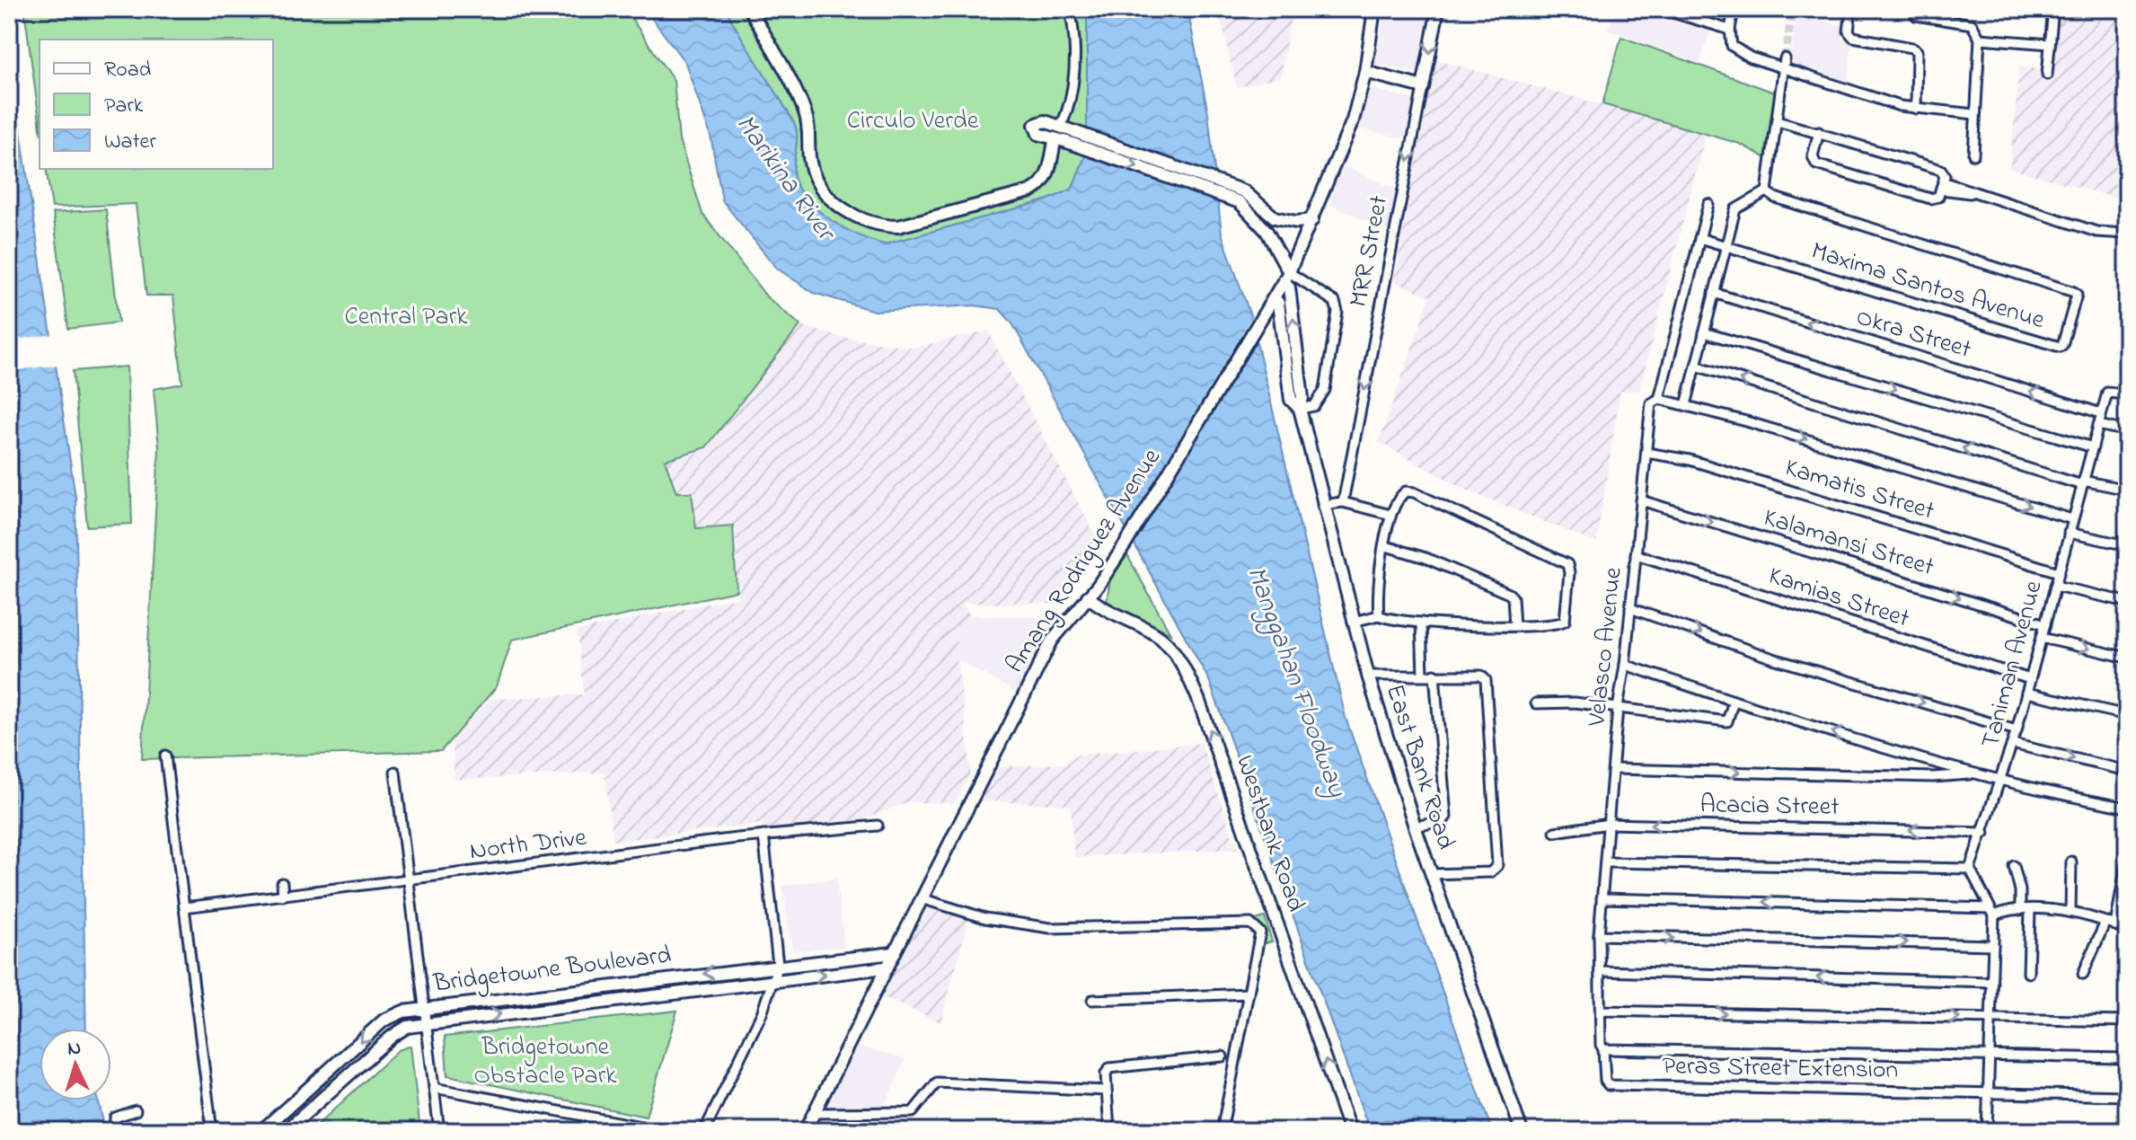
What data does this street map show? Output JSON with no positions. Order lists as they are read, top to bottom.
{
  "streets": {
    "street": [
      "MRR Street",
      "Maxima Santos Avenue",
      "Okra Street",
      "Kamatis Street",
      "Kalamansi Street",
      "Amang Rodriguez Avenue",
      "Kamias Street",
      "Velasco Avenue",
      "Taniman Avenue",
      "East Bank Road",
      "Acacia Street",
      "Westbank Road",
      "North Drive",
      "Bridgetowne Boulevard",
      "Peras Street Extension"
    ]
  },
  "crossings": [
    ["Okra Street", "Taniman Avenue"],
    ["Kamatis Street", "Velasco Avenue"],
    ["Kamatis Street", "Taniman Avenue"],
    ["Kalamansi Street", "Velasco Avenue"],
    ["Kalamansi Street", "Taniman Avenue"],
    ["Amang Rodriguez Avenue", "East Bank Road"],
    ["Amang Rodriguez Avenue", "Westbank Road"],
    ["Amang Rodriguez Avenue", "Bridgetowne Boulevard"],
    ["Kamias Street", "Velasco Avenue"],
    ["Kamias Street", "Taniman Avenue"],
    ["Velasco Avenue", "Acacia Street"],
    ["Velasco Avenue", "Peras Street Extension"],
    ["Taniman Avenue", "Acacia Street"]
  ],
  "one_way": ["MRR Street", "Kalamansi Street", "Westbank Road"],
  "water": ["Marikina River", "Manggahan Floodway"],
  "parks": ["Circulo Verde", "Central Park", "Bridgetowne Obstacle Park"],
  "legend": ["Road", "Park", "Water"],
  "north": "top"
}
